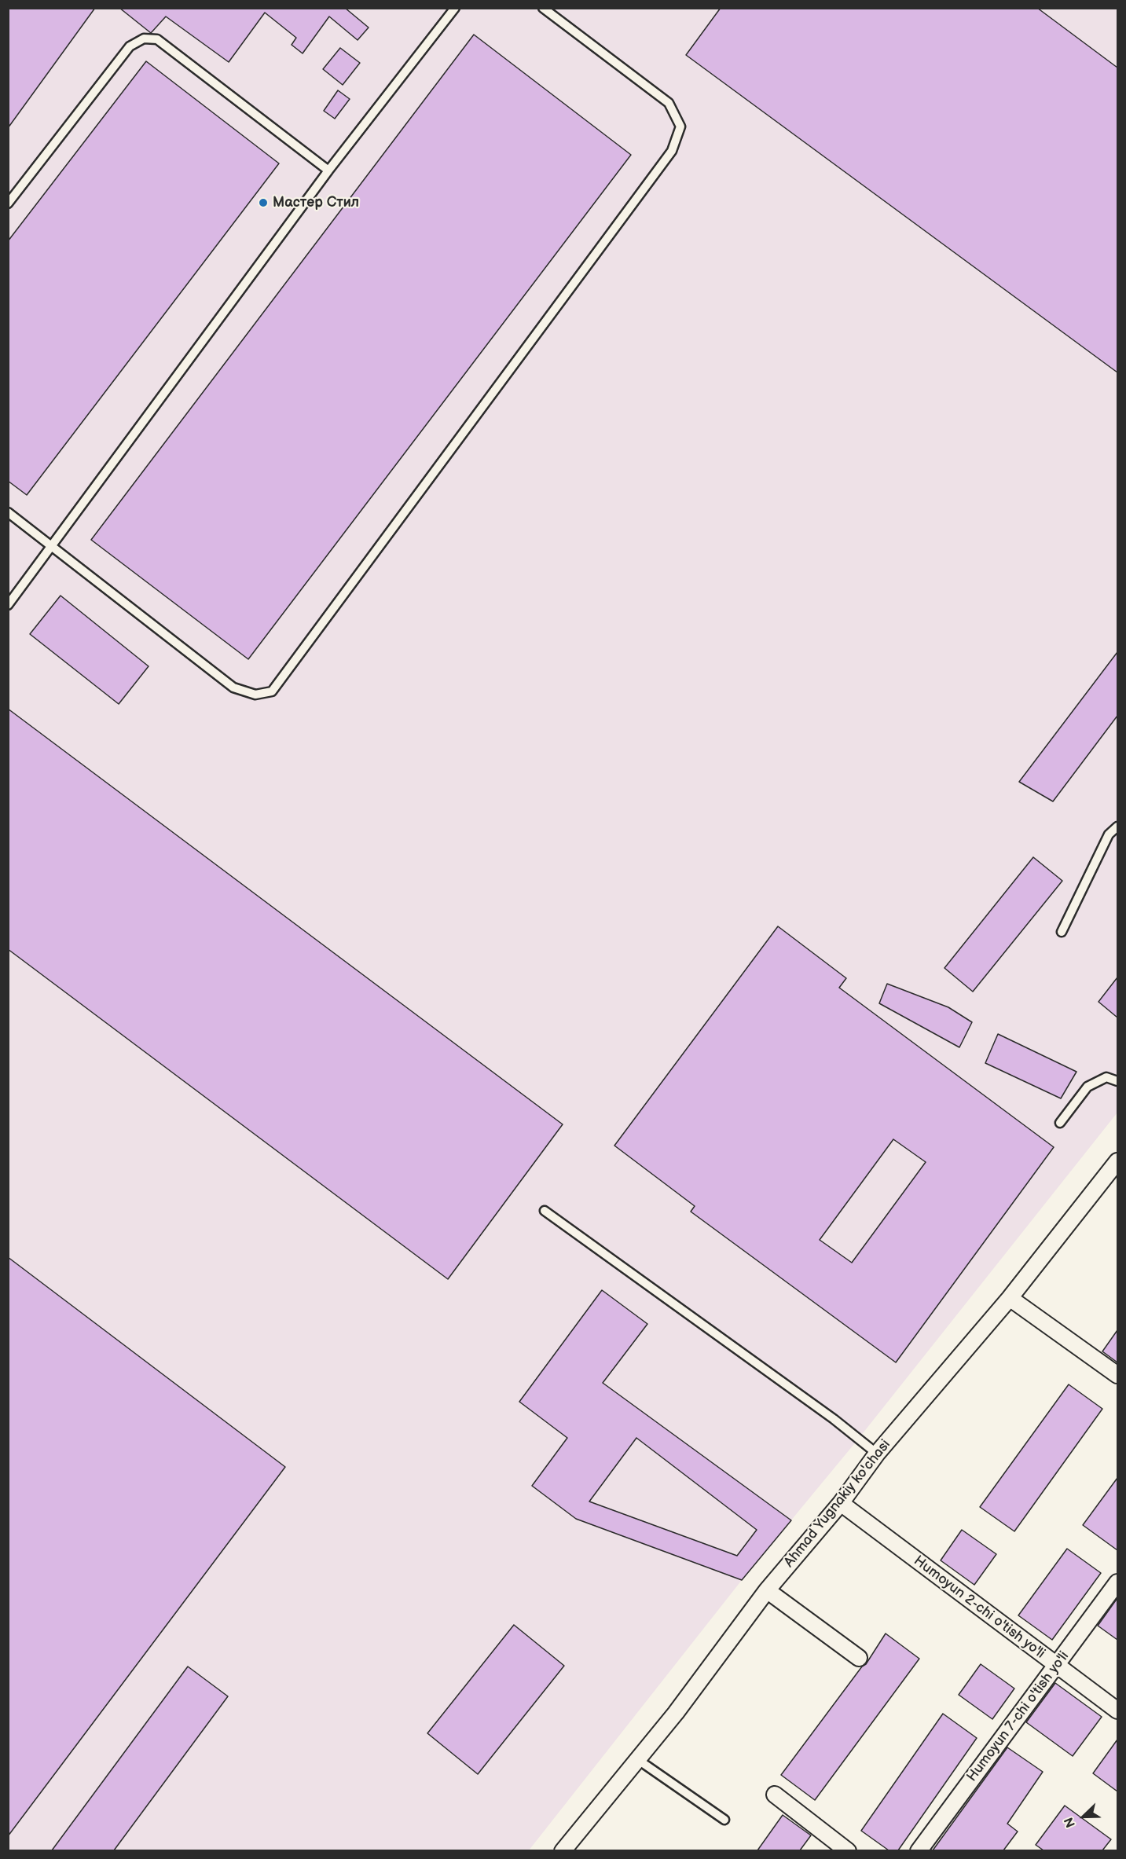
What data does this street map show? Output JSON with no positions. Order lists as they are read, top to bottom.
{
  "streets": {
    "street": ["Ahmad Yugnakiy ko'chasi", "Humoyun 2-chi o'tish yo'li", "Humoyun 7-chi o'tish yo'li"]
  },
  "crossings": [
    ["Ahmad Yugnakiy ko'chasi", "Humoyun 2-chi o'tish yo'li"],
    ["Humoyun 2-chi o'tish yo'li", "Humoyun 7-chi o'tish yo'li"]
  ],
  "places": ["Мастер Стил"],
  "north": "bottom left"
}
